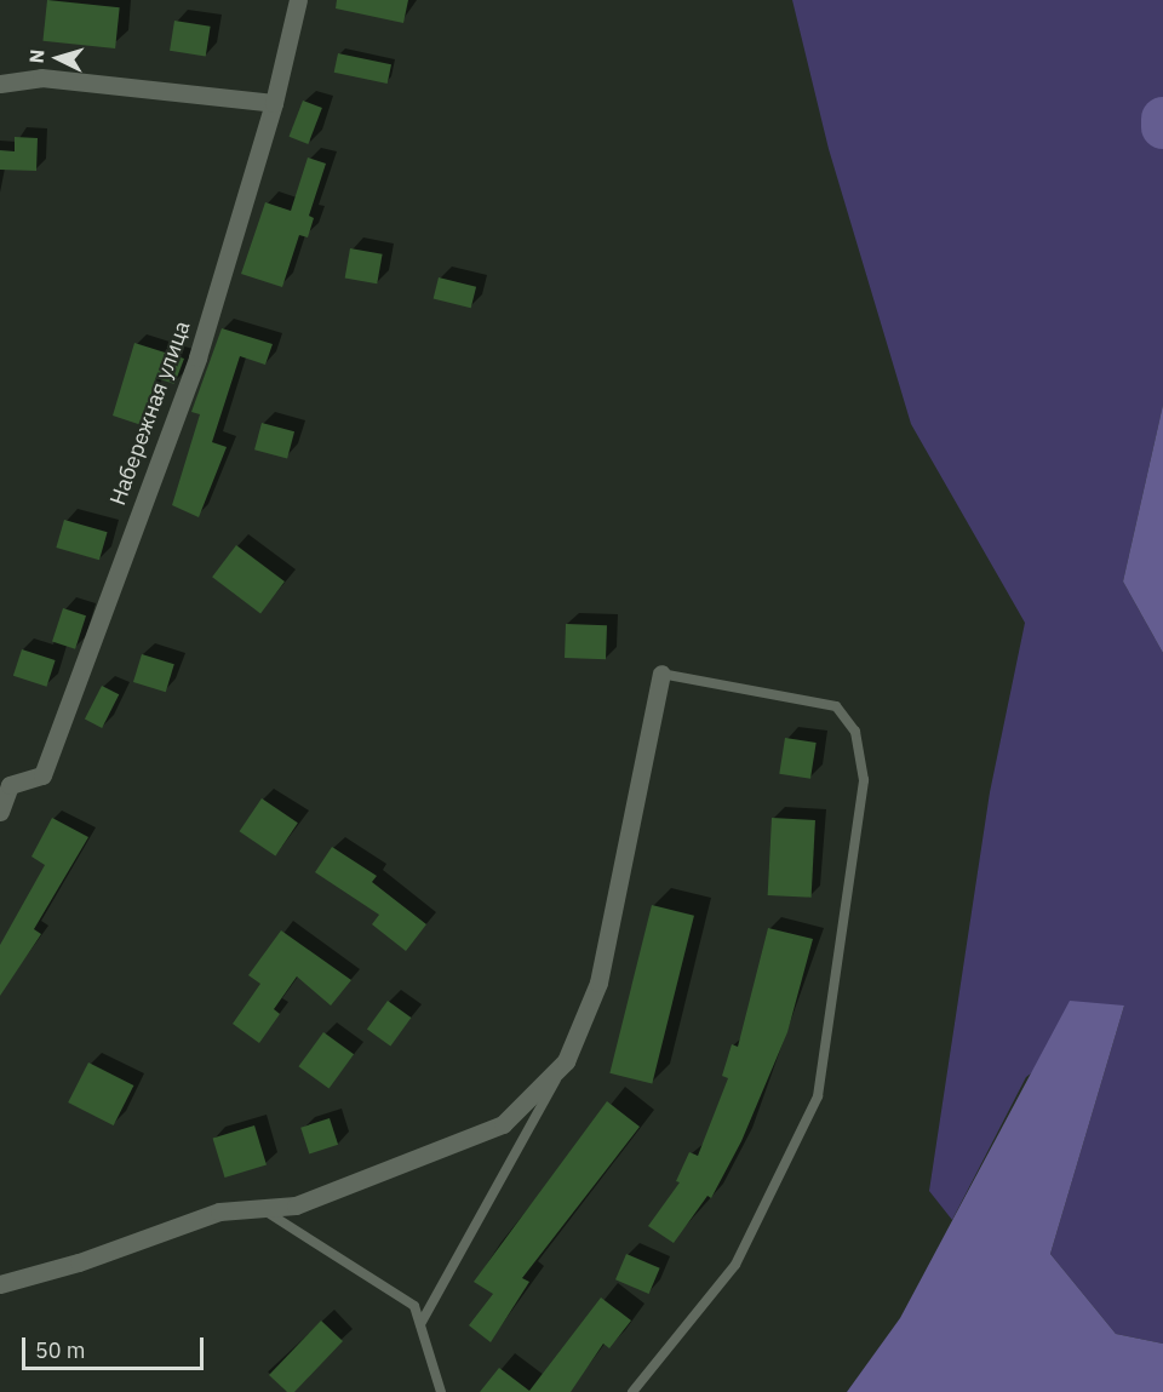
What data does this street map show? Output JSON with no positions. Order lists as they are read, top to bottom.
{
  "streets": {
    "street": ["Набережная улица"]
  },
  "scale_bar": "50 m",
  "north": "left"
}
